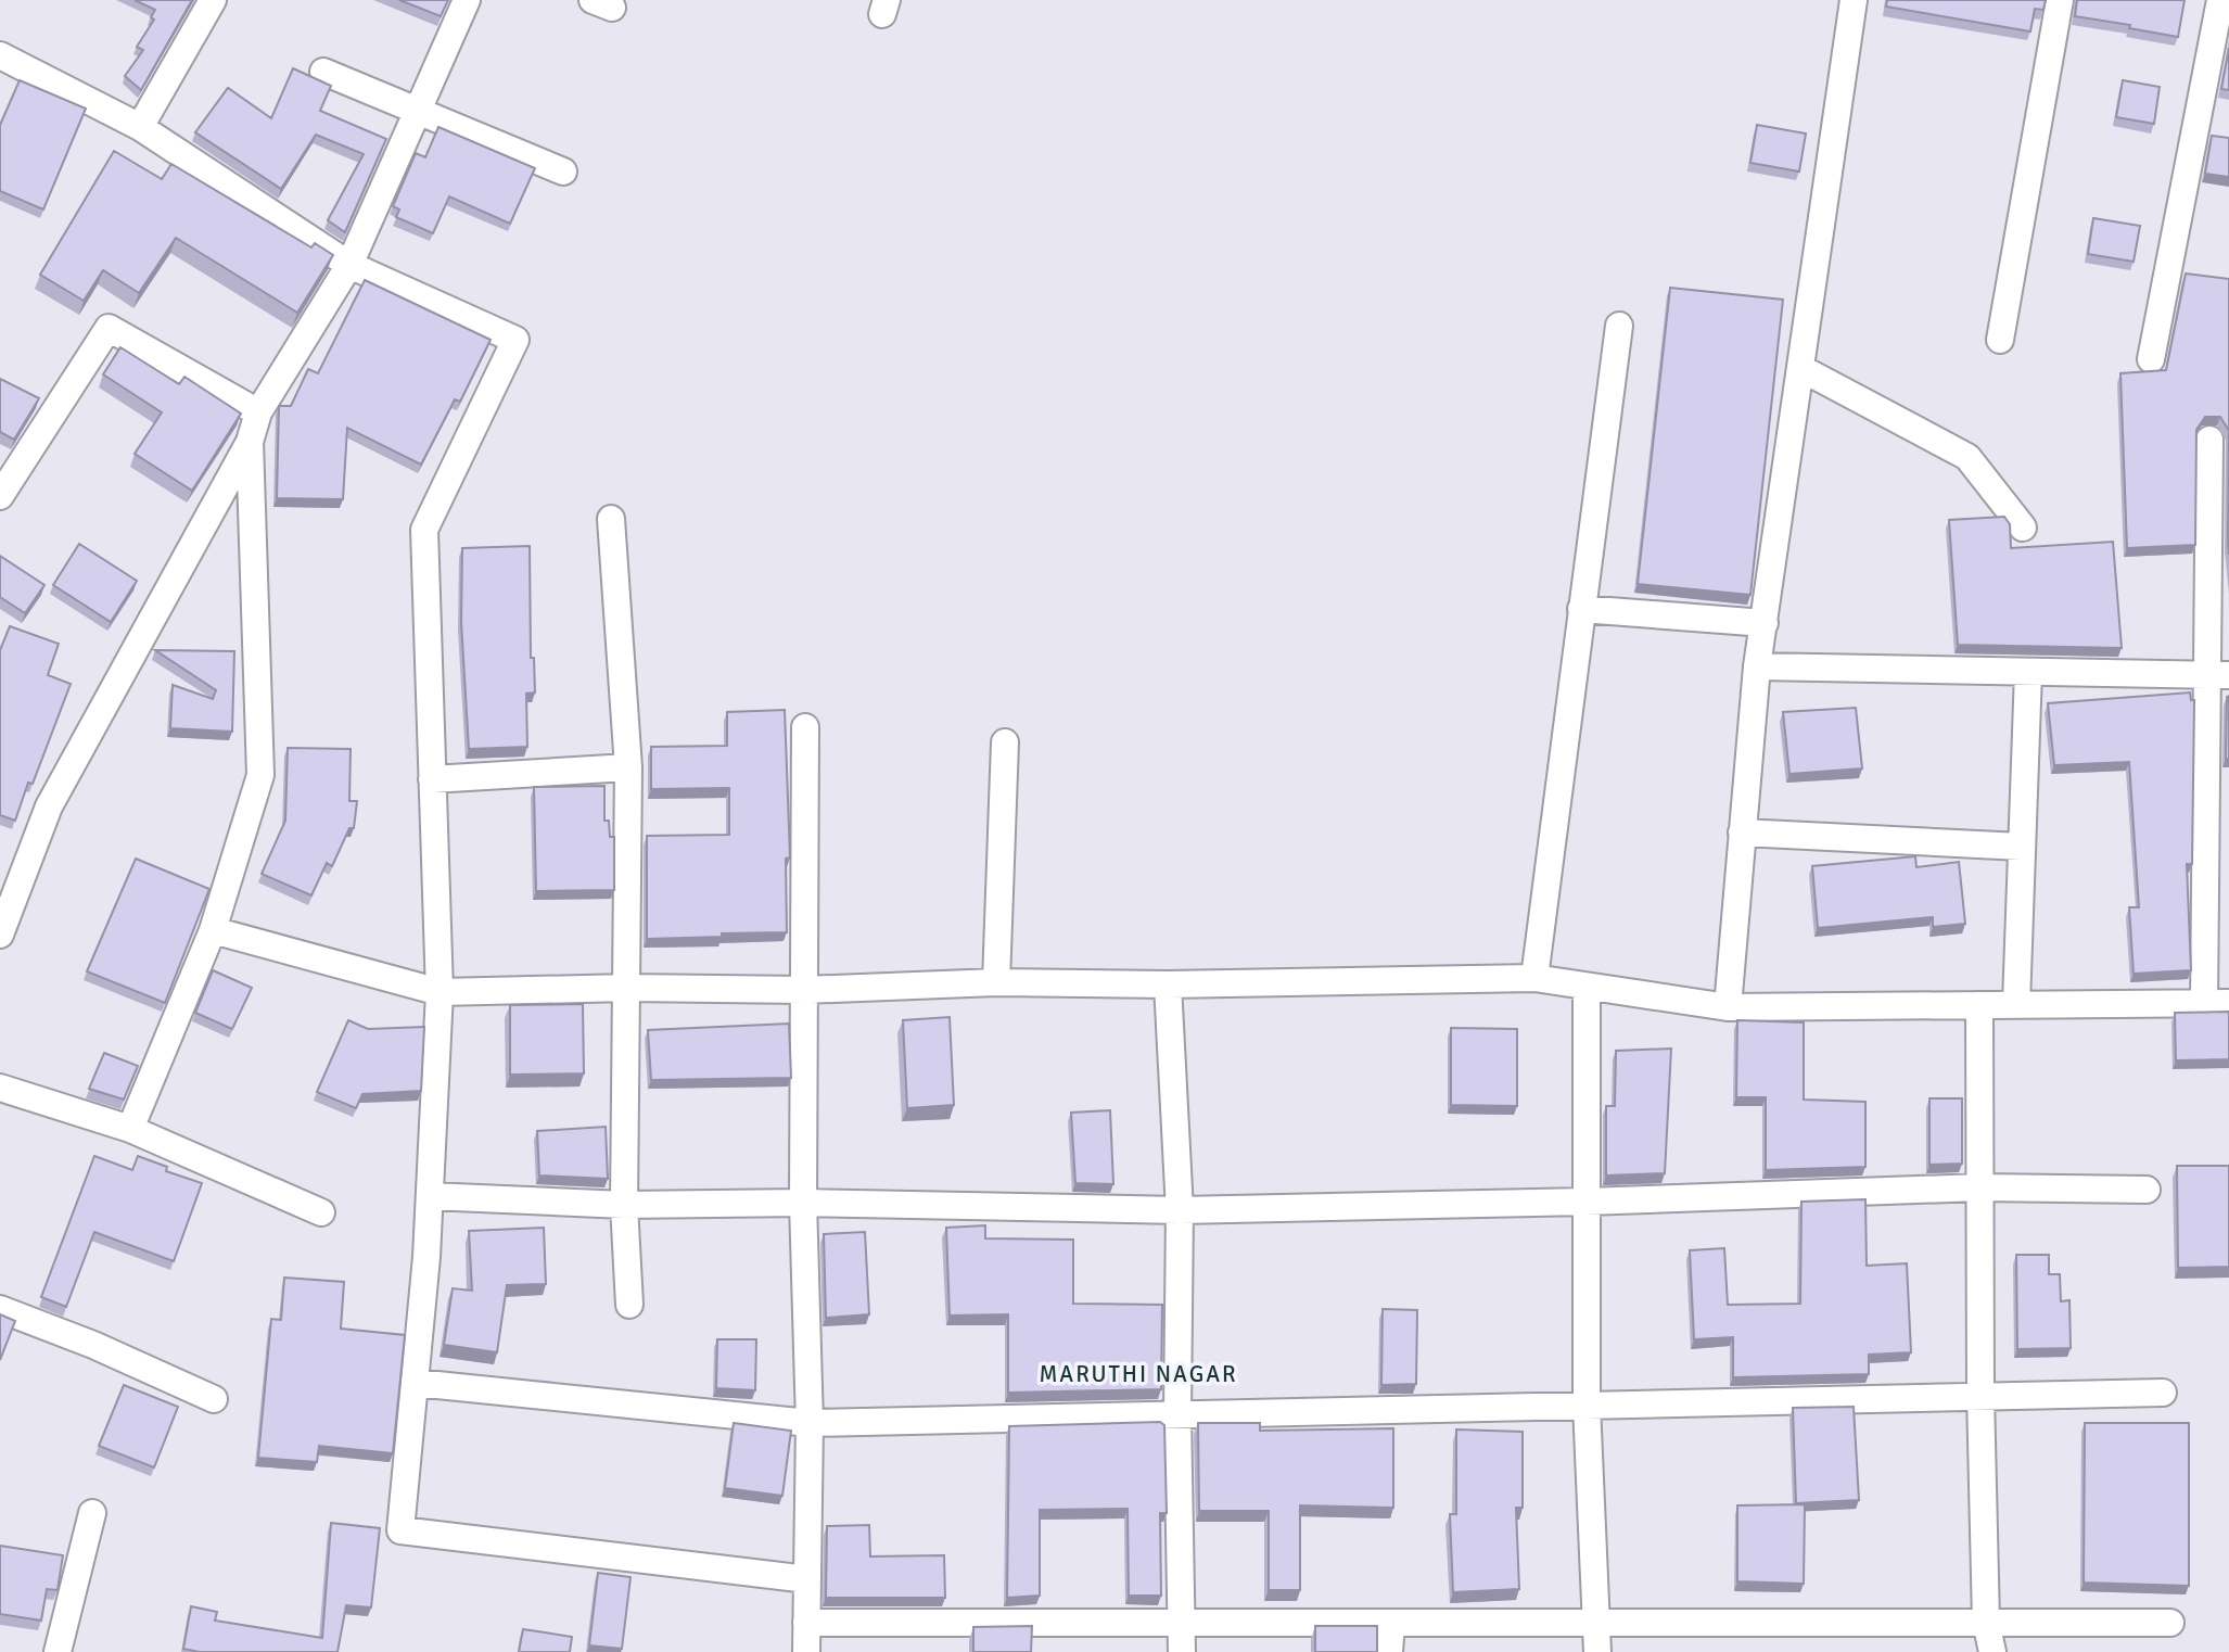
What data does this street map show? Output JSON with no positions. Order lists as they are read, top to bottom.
{
  "districts": ["MARUTHI NAGAR"]
}
